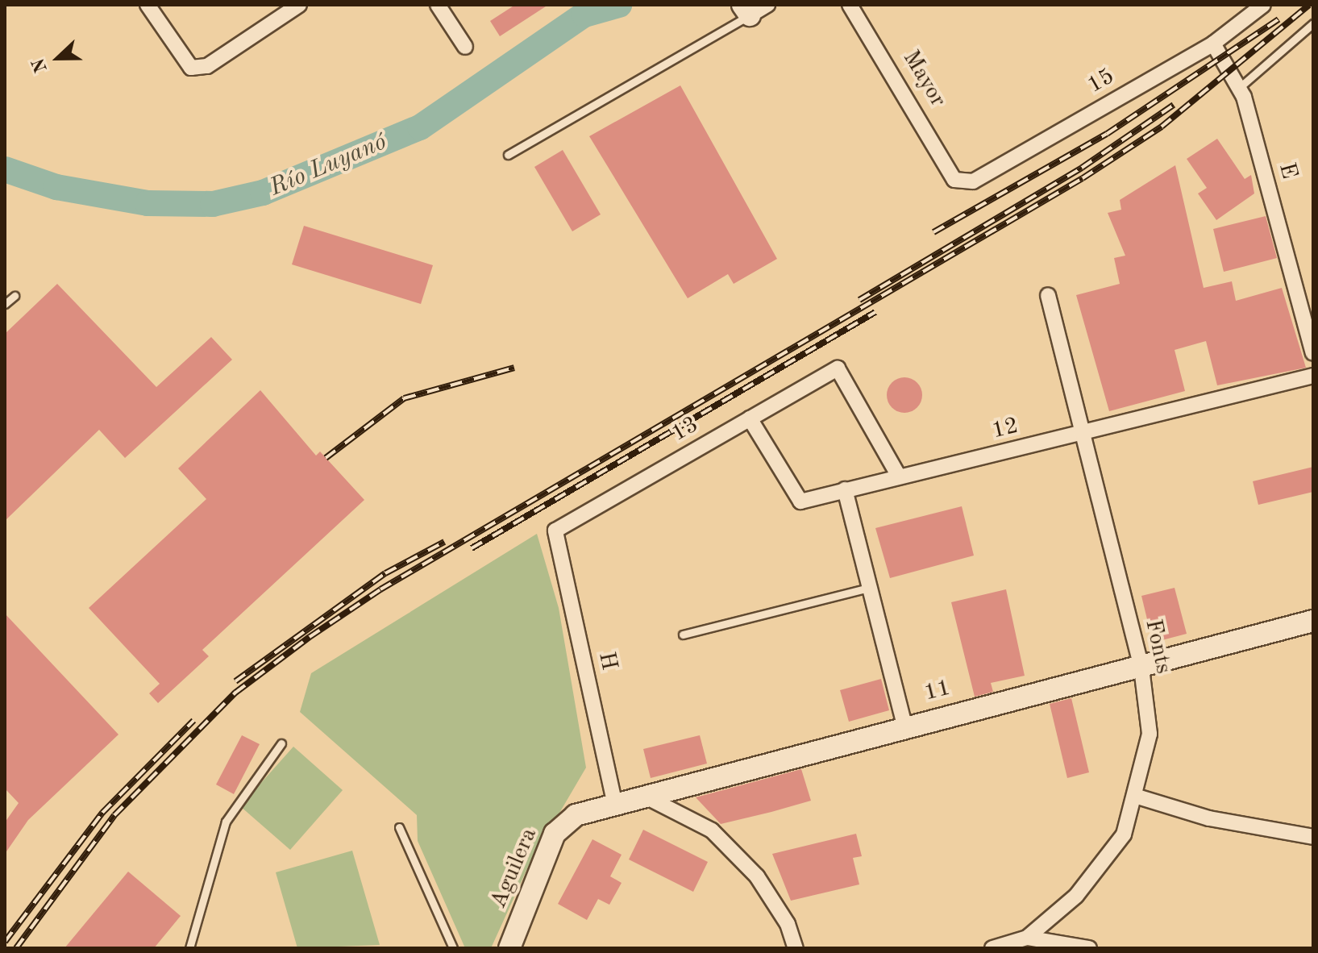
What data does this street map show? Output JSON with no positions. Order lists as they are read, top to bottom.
{
  "streets": {
    "street": [
      "Mayor",
      "15",
      "E",
      "12",
      "13",
      "Fonts",
      "H",
      "11",
      "Aguilera"
    ]
  },
  "crossings": [
    ["Mayor", "15"],
    ["15", "E"],
    ["12", "13"],
    ["12", "Fonts"],
    ["13", "H"],
    ["Fonts", "11"],
    ["H", "11"],
    ["11", "Aguilera"]
  ],
  "water": ["Río Luyanó"],
  "north": "left"
}
